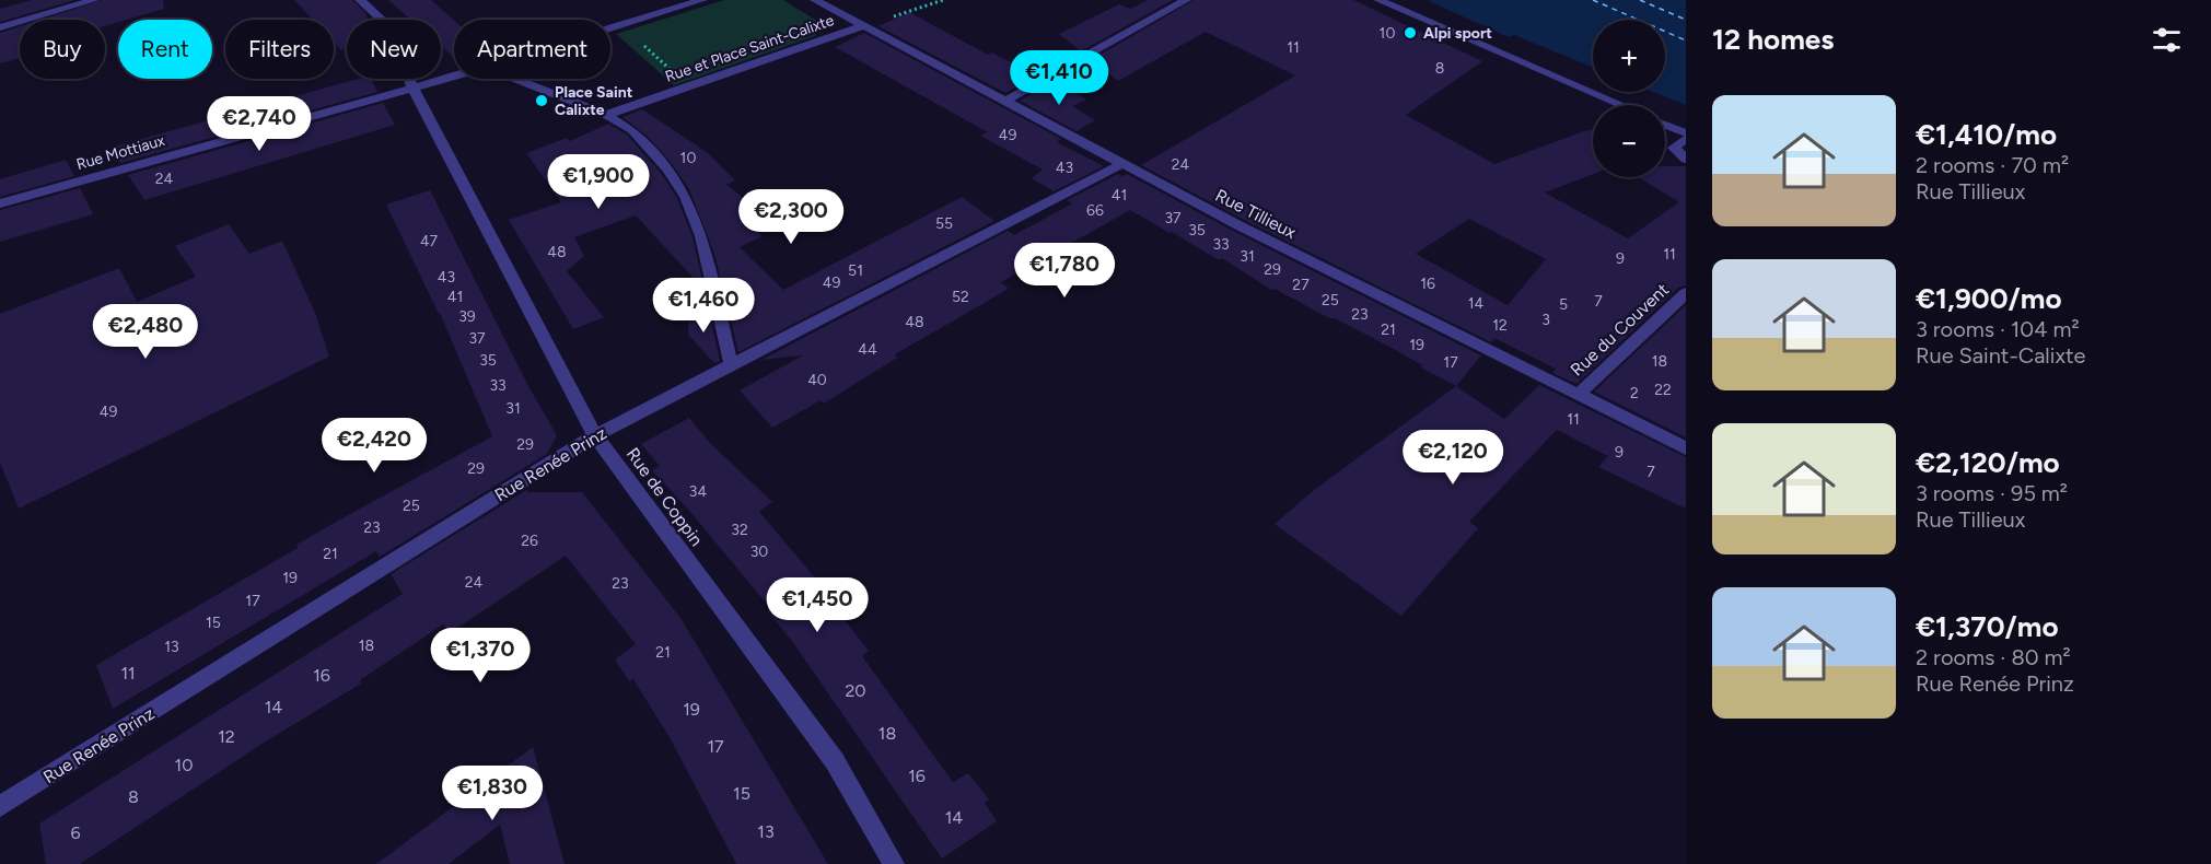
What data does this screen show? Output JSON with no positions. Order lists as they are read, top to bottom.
{
  "streets": {
    "street": [
      "Rue et Place Saint-Calixte",
      "Rue Mottiaux",
      "Rue Tillieux",
      "Rue du Couvent",
      "Rue Renée Prinz",
      "Rue de Coppin"
    ]
  },
  "crossings": [
    ["Rue et Place Saint-Calixte", "Rue Tillieux"],
    ["Rue Mottiaux", "Rue de Coppin"],
    ["Rue Tillieux", "Rue du Couvent"],
    ["Rue Tillieux", "Rue Renée Prinz"],
    ["Rue Renée Prinz", "Rue de Coppin"]
  ],
  "places": ["Alpi sport", "Place Saint Calixte"],
  "house_numbers": [
    "10",
    "11",
    "8",
    "49",
    "10",
    "24",
    "43",
    "24",
    "41",
    "66",
    "37",
    "55",
    "35",
    "47",
    "33",
    "48",
    "11",
    "31",
    "9",
    "29",
    "51",
    "43",
    "49",
    "16",
    "27",
    "41",
    "52",
    "25",
    "7",
    "14",
    "5",
    "23",
    "39",
    "3",
    "48",
    "12",
    "21",
    "37",
    "19",
    "44",
    "35",
    "18",
    "17",
    "40",
    "33",
    "22",
    "2",
    "31",
    "49",
    "11",
    "29",
    "9",
    "29",
    "7",
    "34",
    "25",
    "23",
    "32",
    "26",
    "30",
    "21",
    "19",
    "24",
    "23",
    "17",
    "15",
    "18",
    "13",
    "21",
    "11",
    "16",
    "20",
    "14",
    "19",
    "18",
    "12",
    "17",
    "10",
    "16",
    "15",
    "8",
    "14",
    "13",
    "6"
  ],
  "page": {
    "heading": "12 homes",
    "map_buttons": ["+", "−"],
    "chip": [
      "Buy",
      "Rent",
      "Filters",
      "New",
      "Apartment"
    ],
    "price": [
      "€1,410",
      "€2,740",
      "€1,900",
      "€2,300",
      "€1,780",
      "€1,460",
      "€2,480",
      "€2,420",
      "€2,120",
      "€1,450",
      "€1,370",
      "€1,830"
    ],
    "list": [
      {
        "name": "€1,410/mo",
        "note": "2 rooms · 70 m² · Rue Tillieux"
      },
      {
        "name": "€1,900/mo",
        "note": "3 rooms · 104 m² · Rue Saint-Calixte"
      },
      {
        "name": "€2,120/mo",
        "note": "3 rooms · 95 m² · Rue Tillieux"
      },
      {
        "name": "€1,370/mo",
        "note": "2 rooms · 80 m² · Rue Renée Prinz"
      }
    ]
  }
}
